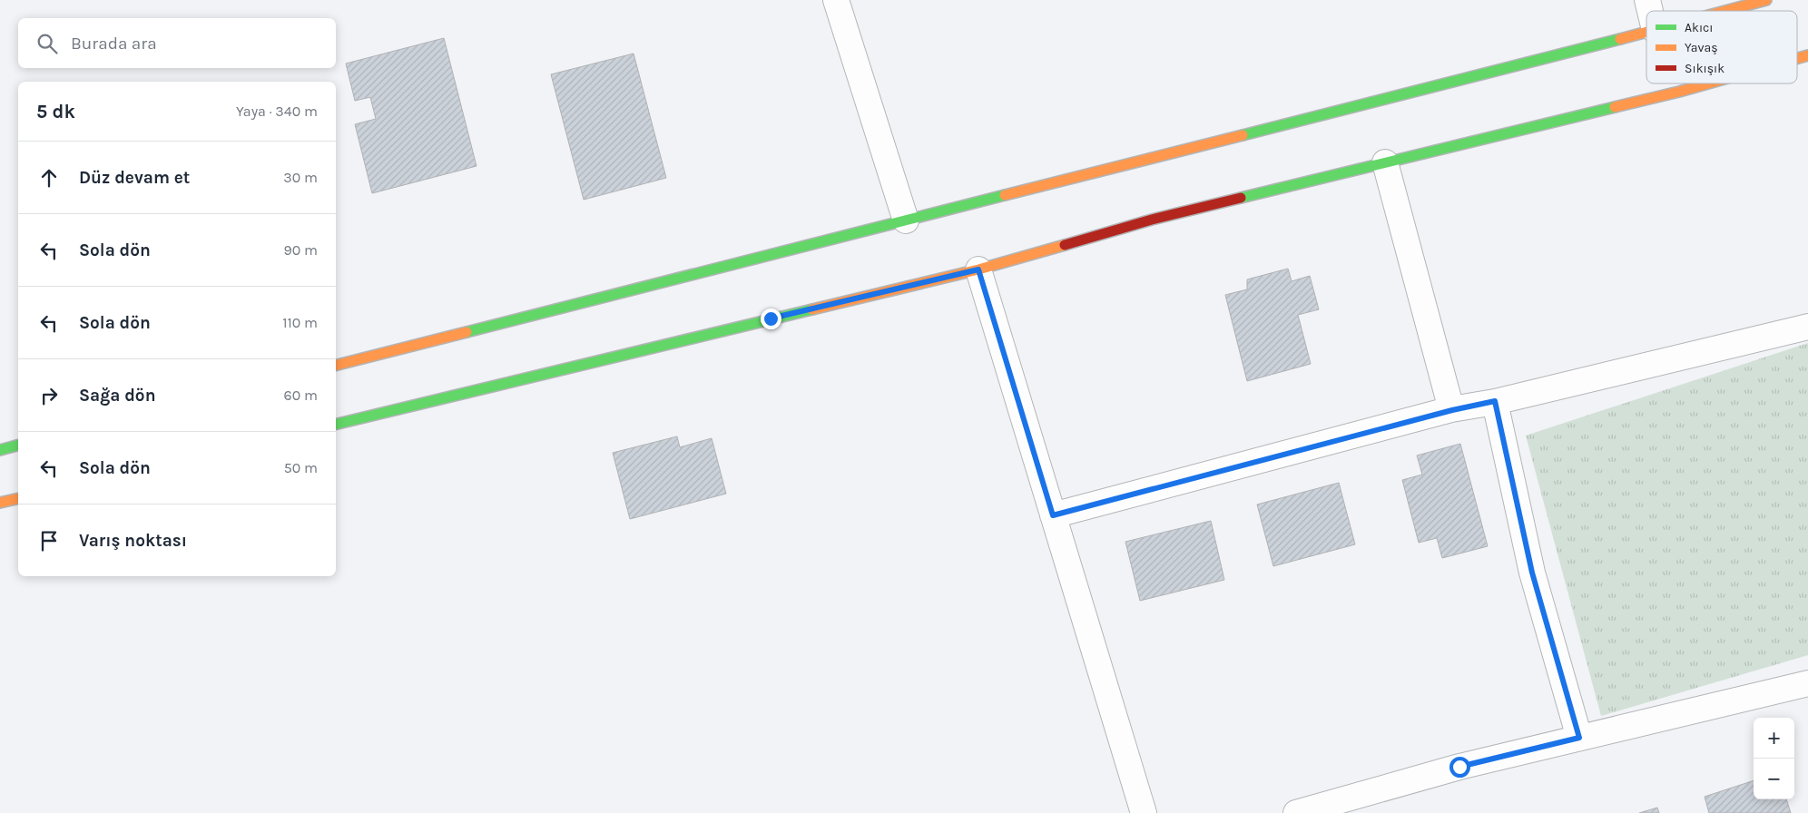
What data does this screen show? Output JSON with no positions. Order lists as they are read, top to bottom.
{
  "legend": ["Akıcı", "Yavaş", "Sıkışık"],
  "page": {
    "search": "Burada ara",
    "heading": ["5 dk", "Yaya · 340 m"],
    "list": [
      ["Düz devam et", "30 m"],
      ["Sola dön", "90 m"],
      ["Sola dön", "110 m"],
      ["Sağa dön", "60 m"],
      ["Sola dön", "50 m"],
      "Varış noktası"
    ],
    "map_buttons": ["+", "−"]
  }
}
